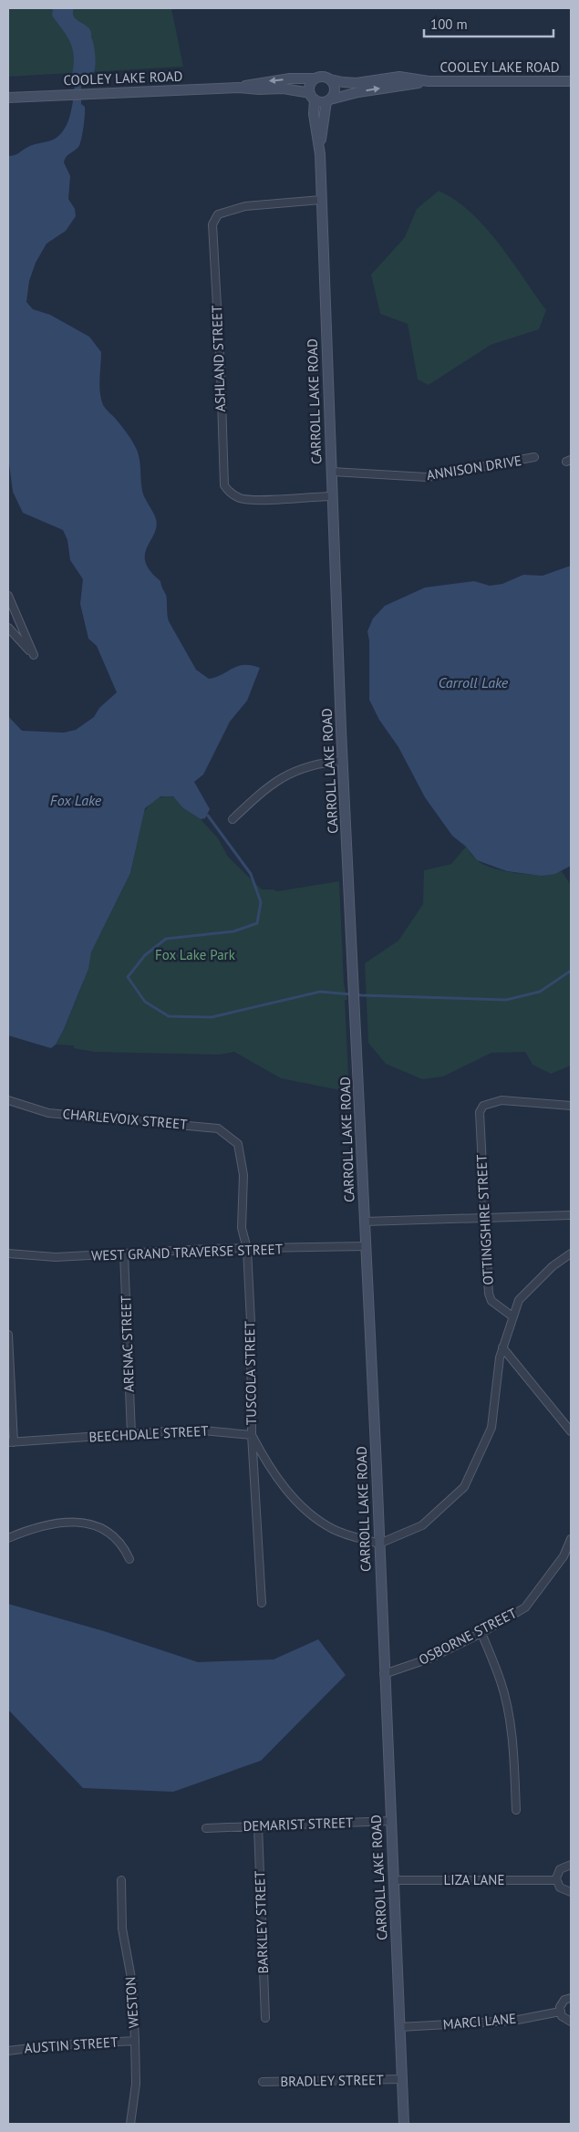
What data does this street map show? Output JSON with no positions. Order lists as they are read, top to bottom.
{
  "streets": {
    "street": [
      "COOLEY LAKE ROAD",
      "ASHLAND STREET",
      "CARROLL LAKE ROAD",
      "ANNISON DRIVE",
      "CHARLEVOIX STREET",
      "OTTINGSHIRE STREET",
      "WEST GRAND TRAVERSE STREET",
      "ARENAC STREET",
      "TUSCOLA STREET",
      "BEECHDALE STREET",
      "OSBORNE STREET",
      "DEMARIST STREET",
      "LIZA LANE",
      "BARKLEY STREET",
      "WESTON",
      "MARCI LANE",
      "AUSTIN STREET",
      "BRADLEY STREET"
    ]
  },
  "crossings": [
    ["COOLEY LAKE ROAD", "CARROLL LAKE ROAD"],
    ["ASHLAND STREET", "CARROLL LAKE ROAD"],
    ["CARROLL LAKE ROAD", "ANNISON DRIVE"],
    ["CARROLL LAKE ROAD", "WEST GRAND TRAVERSE STREET"],
    ["CARROLL LAKE ROAD", "OSBORNE STREET"],
    ["CARROLL LAKE ROAD", "DEMARIST STREET"],
    ["CARROLL LAKE ROAD", "LIZA LANE"],
    ["CARROLL LAKE ROAD", "MARCI LANE"],
    ["CARROLL LAKE ROAD", "BRADLEY STREET"],
    ["CHARLEVOIX STREET", "TUSCOLA STREET"],
    ["WEST GRAND TRAVERSE STREET", "ARENAC STREET"],
    ["WEST GRAND TRAVERSE STREET", "TUSCOLA STREET"],
    ["ARENAC STREET", "BEECHDALE STREET"],
    ["TUSCOLA STREET", "BEECHDALE STREET"],
    ["DEMARIST STREET", "BARKLEY STREET"],
    ["WESTON", "AUSTIN STREET"]
  ],
  "water": ["Carroll Lake", "Fox Lake"],
  "parks": ["Fox Lake Park"],
  "scale_bar": "100 m"
}
